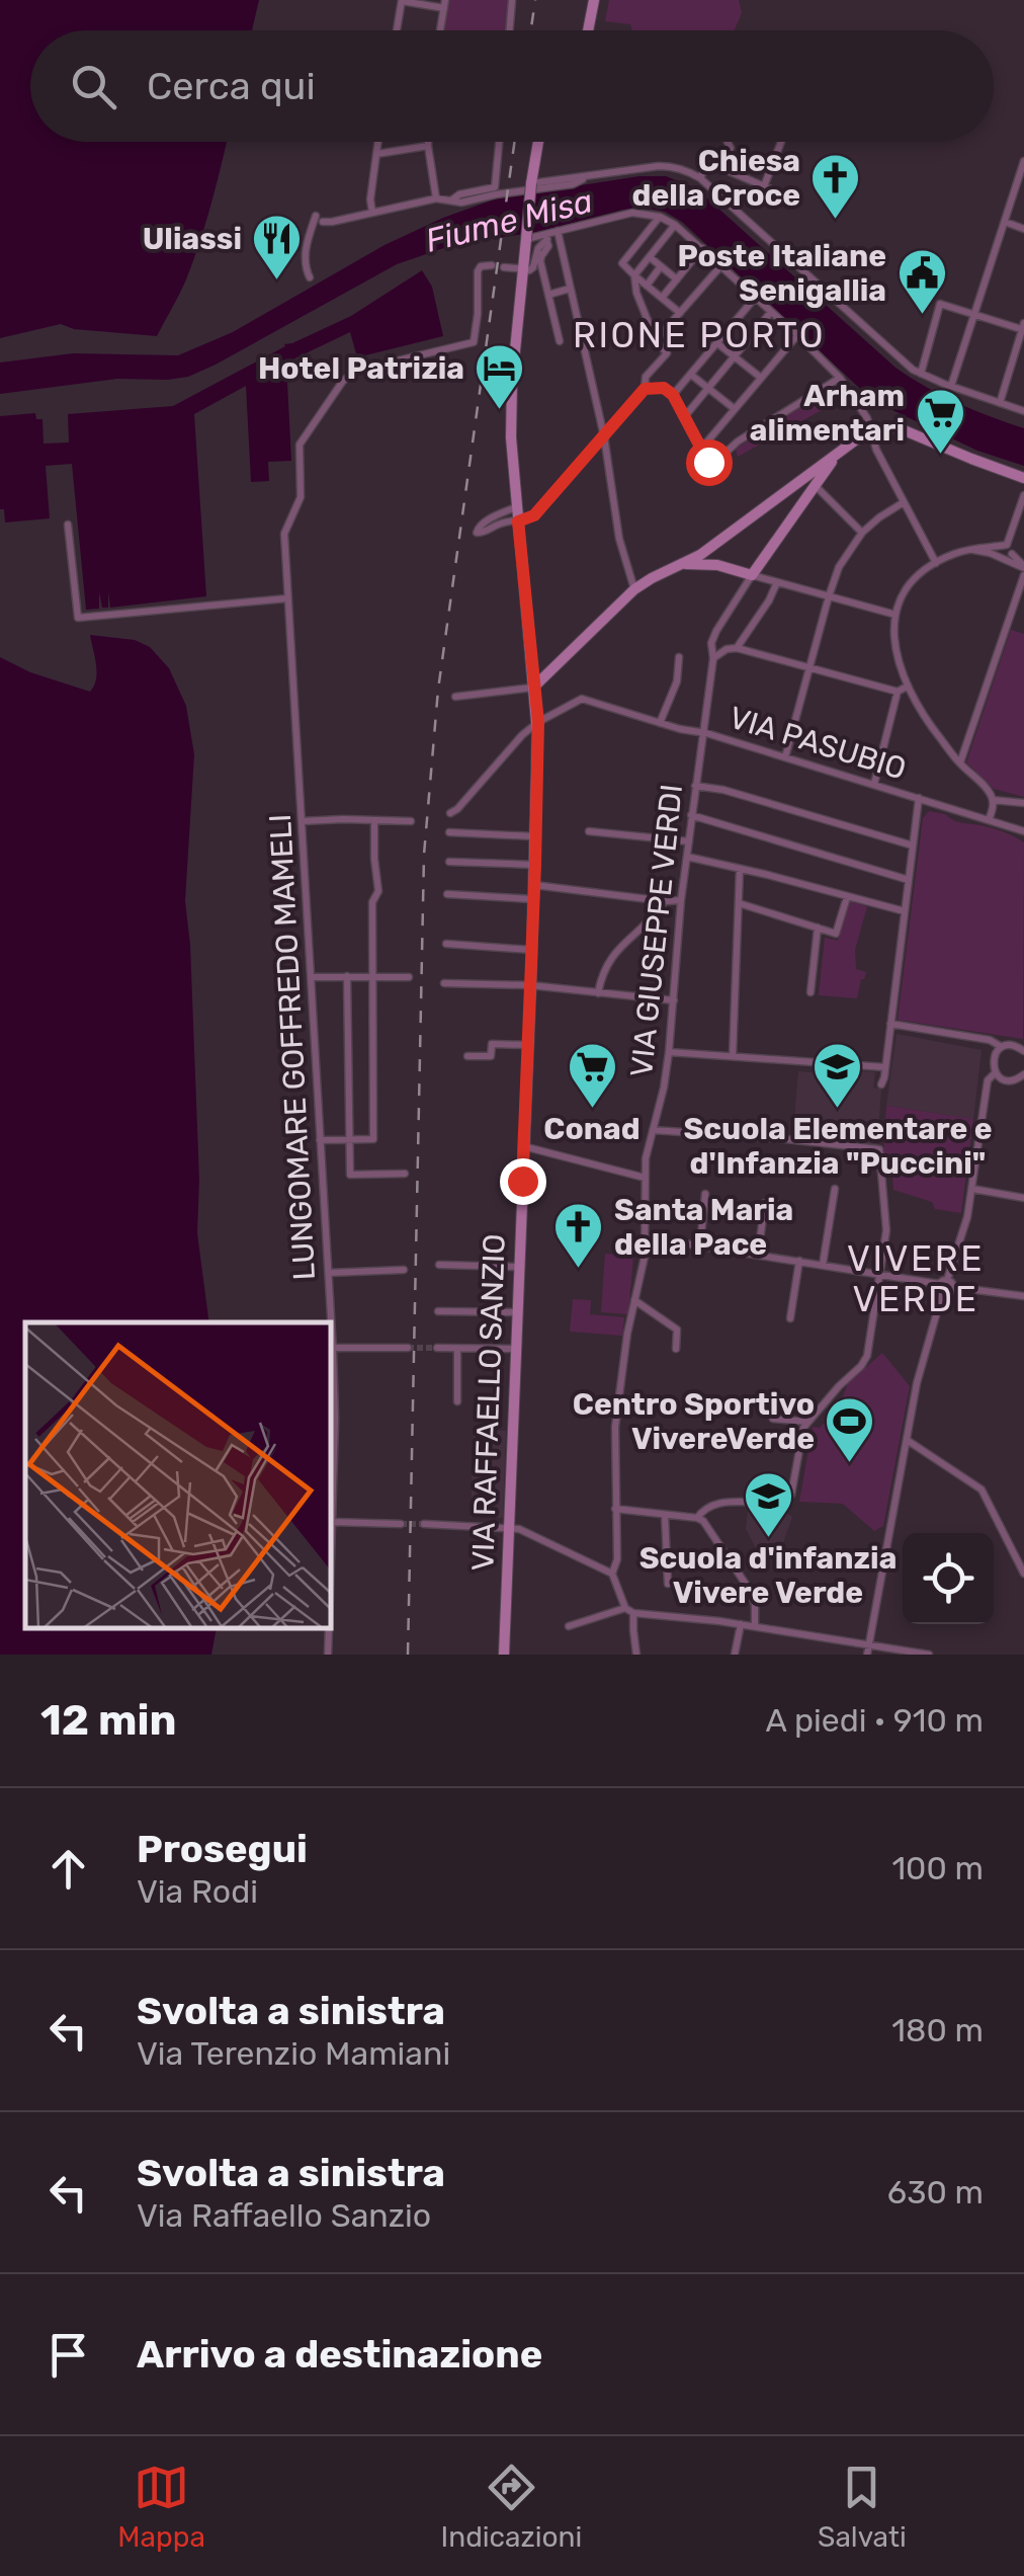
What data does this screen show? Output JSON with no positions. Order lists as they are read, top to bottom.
{
  "streets": {
    "main road": ["VIA RAFFAELLO SANZIO"],
    "street": ["VIA PASUBIO", "VIA GIUSEPPE VERDI", "LUNGOMARE GOFFREDO MAMELI"]
  },
  "crossings": [
    ["VIA PASUBIO", "VIA GIUSEPPE VERDI"],
    ["VIA PASUBIO", "VIA RAFFAELLO SANZIO"]
  ],
  "districts": ["RIONE PORTO", "VIVERE VERDE"],
  "water": ["Fiume Misa"],
  "places": {
    "church": ["Chiesa della Croce", "Santa Maria della Pace"],
    "restaurant": ["Uliassi"],
    "public building": ["Poste Italiane Senigallia"],
    "hotel": ["Hotel Patrizia"],
    "supermarket": ["Arham alimentari", "Conad"],
    "school or university": ["Scuola Elementare e d'Infanzia \"Puccini\"", "Scuola d'infanzia Vivere Verde"],
    "sports": ["Centro Sportivo VivereVerde"]
  },
  "page": {
    "search": "Cerca qui",
    "heading": ["12 min", "A piedi · 910 m"],
    "list": [
      ["Prosegui", "Via Rodi", "100 m"],
      ["Svolta a sinistra", "Via Terenzio Mamiani", "180 m"],
      ["Svolta a sinistra", "Via Raffaello Sanzio", "630 m"],
      "Arrivo a destinazione"
    ],
    "nav": ["Mappa", "Indicazioni", "Salvati"]
  }
}
